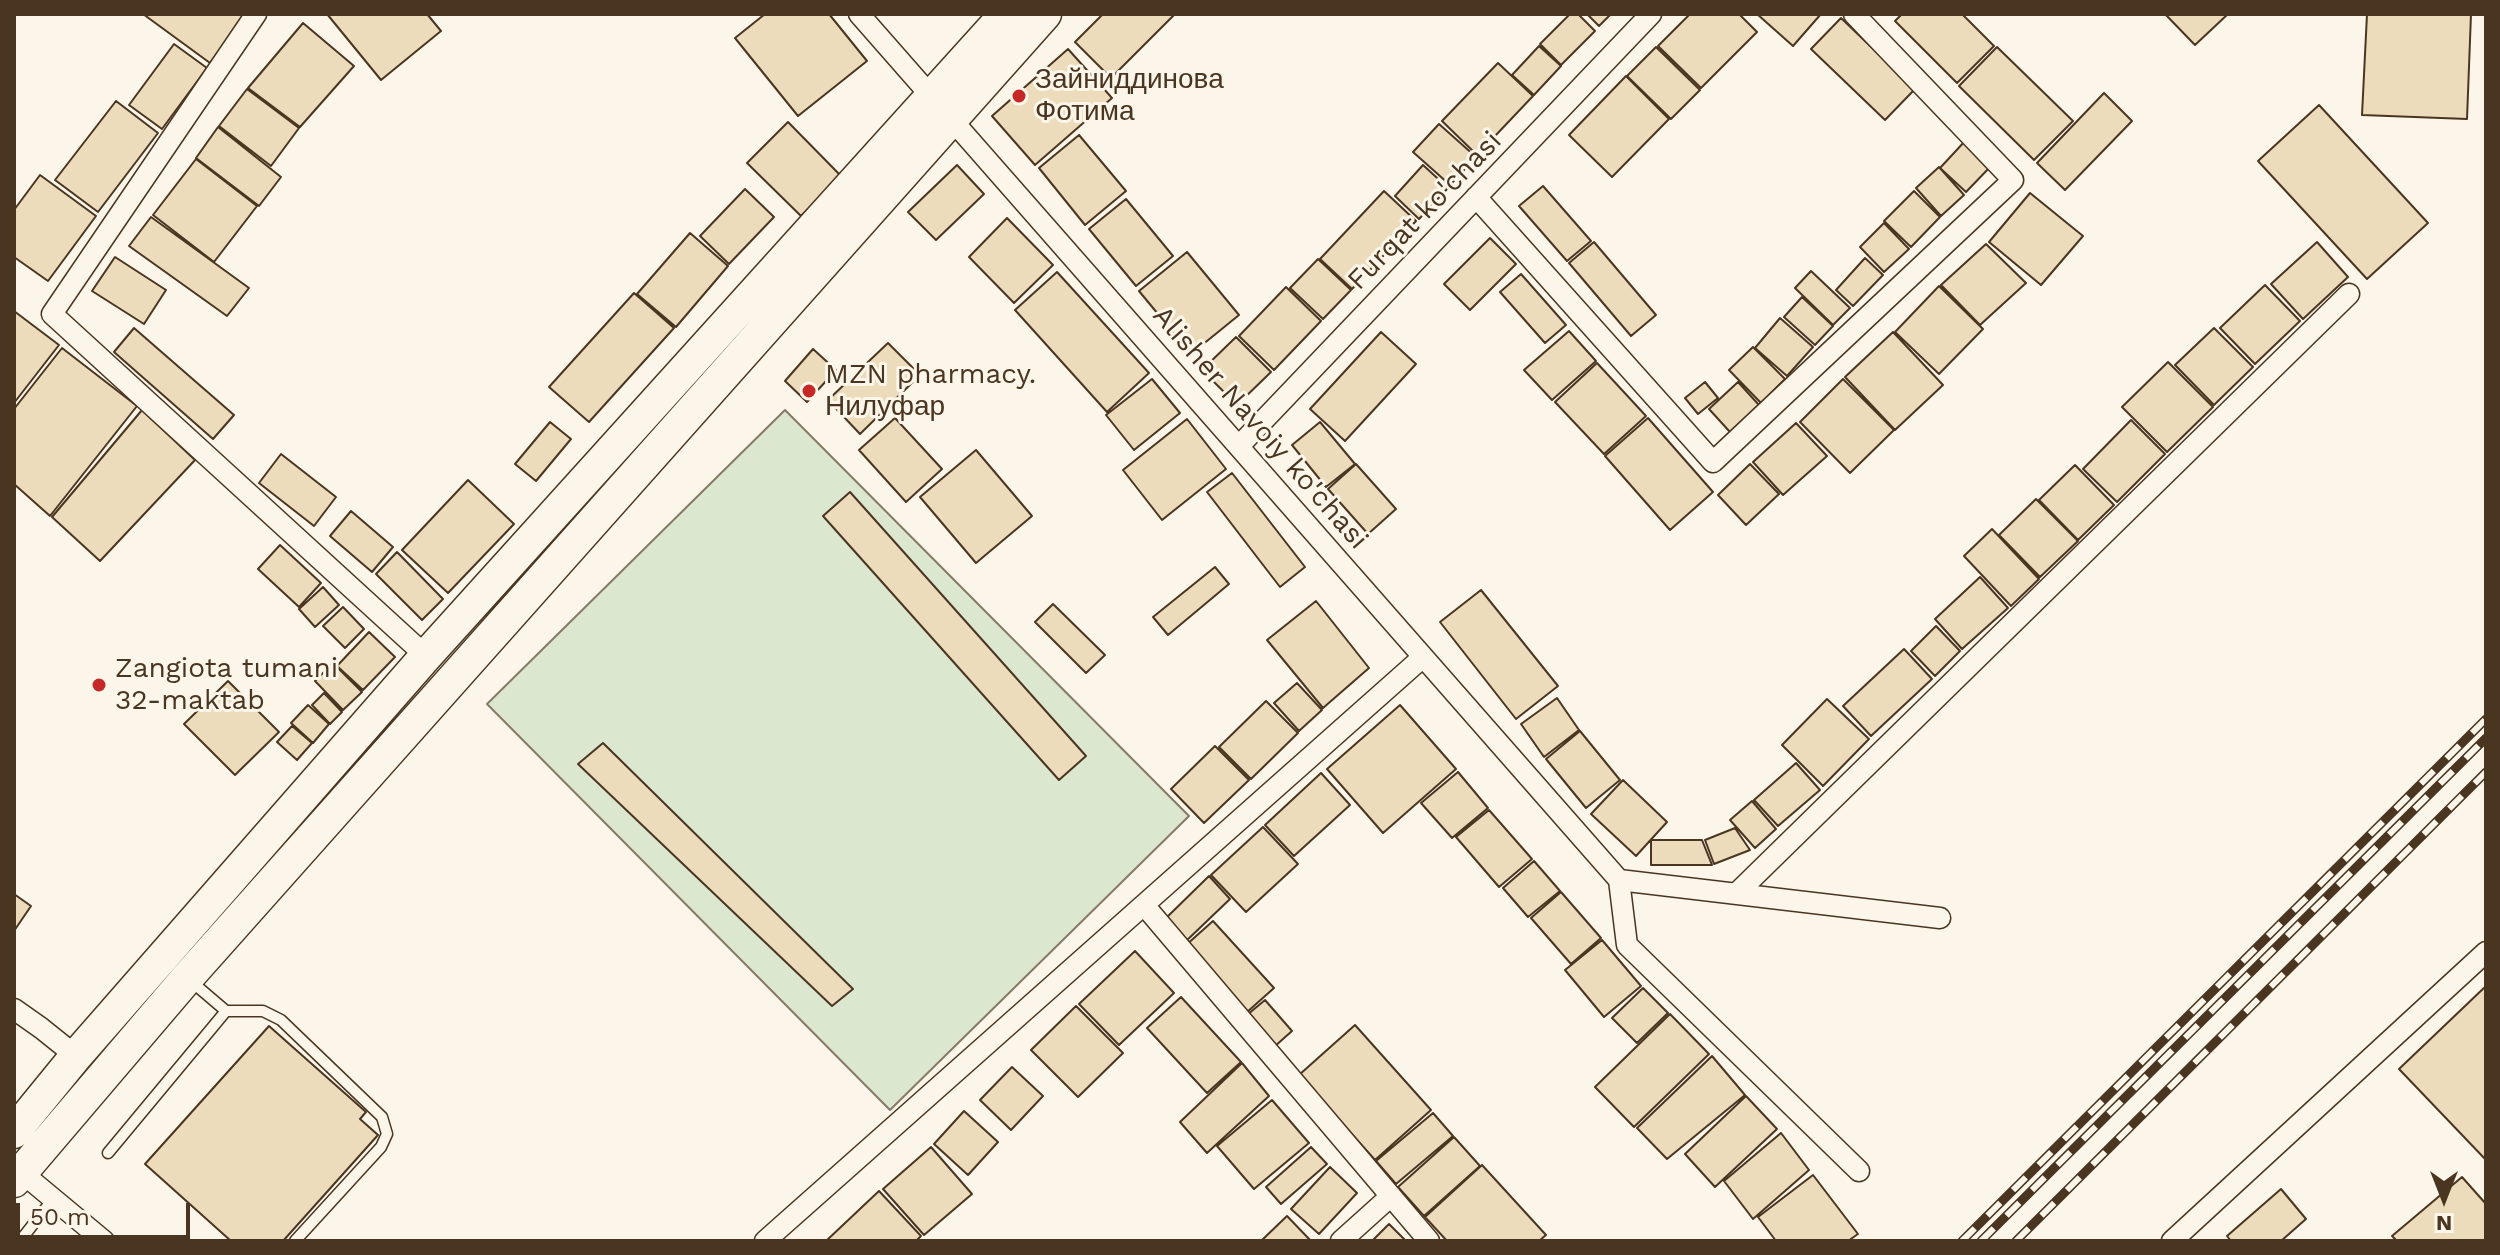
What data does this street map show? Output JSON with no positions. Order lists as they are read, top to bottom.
{
  "streets": {
    "street": ["Furqat ko'chasi", "Alisher Navoiy ko'chasi"]
  },
  "crossings": [
    ["Furqat ko'chasi", "Alisher Navoiy ko'chasi"]
  ],
  "places": ["Зайниддинова Фотима", "MZN pharmacy. Нилуфар", "Zangiota tumani 32-maktab"],
  "scale_bar": "50 m",
  "north": "bottom"
}
